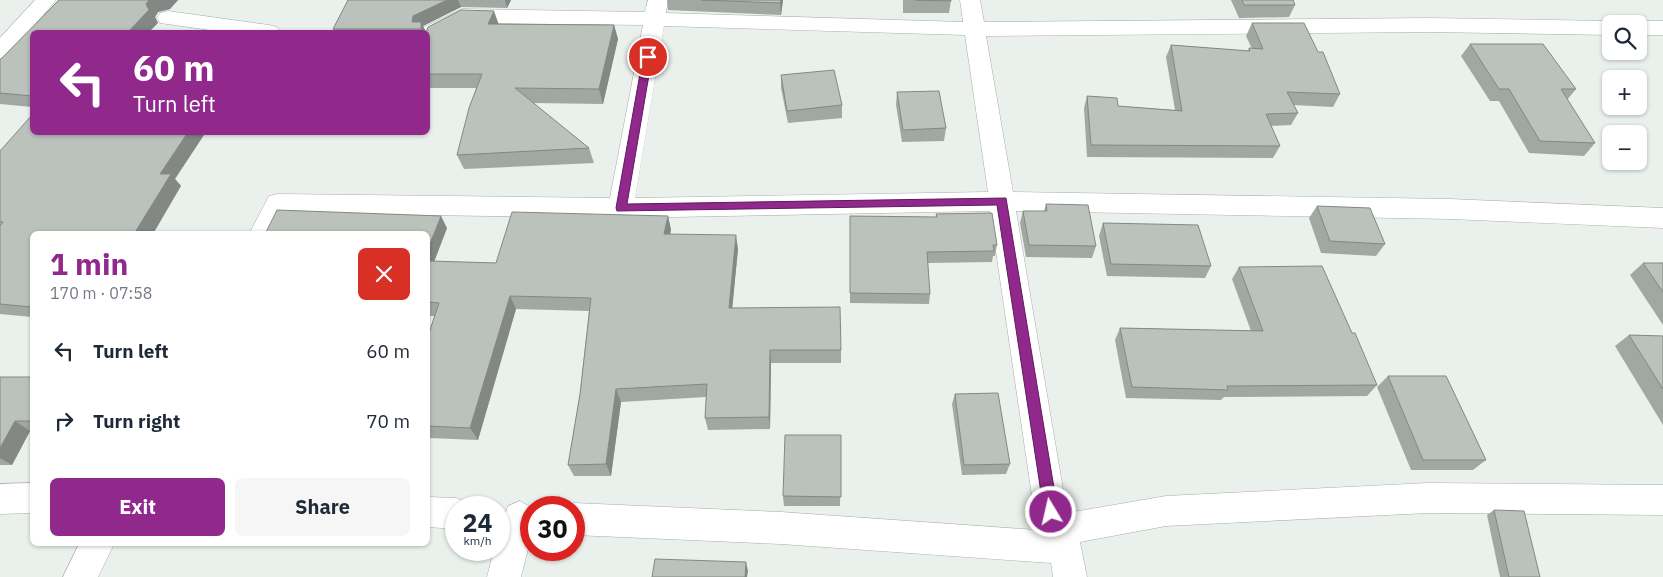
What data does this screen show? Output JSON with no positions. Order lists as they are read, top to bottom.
{
  "page": {
    "map_buttons": ["+", "−"],
    "turn": ["60 m", "Turn left"],
    "heading": ["1 min", "170 m · 07:58"],
    "list": [
      {
        "name": "Turn left",
        "value": "60 m"
      },
      {
        "name": "Turn right",
        "value": "70 m"
      }
    ],
    "buttons": ["Exit", "Share"],
    "speed": "24 km/h",
    "limit": "30"
  }
}
